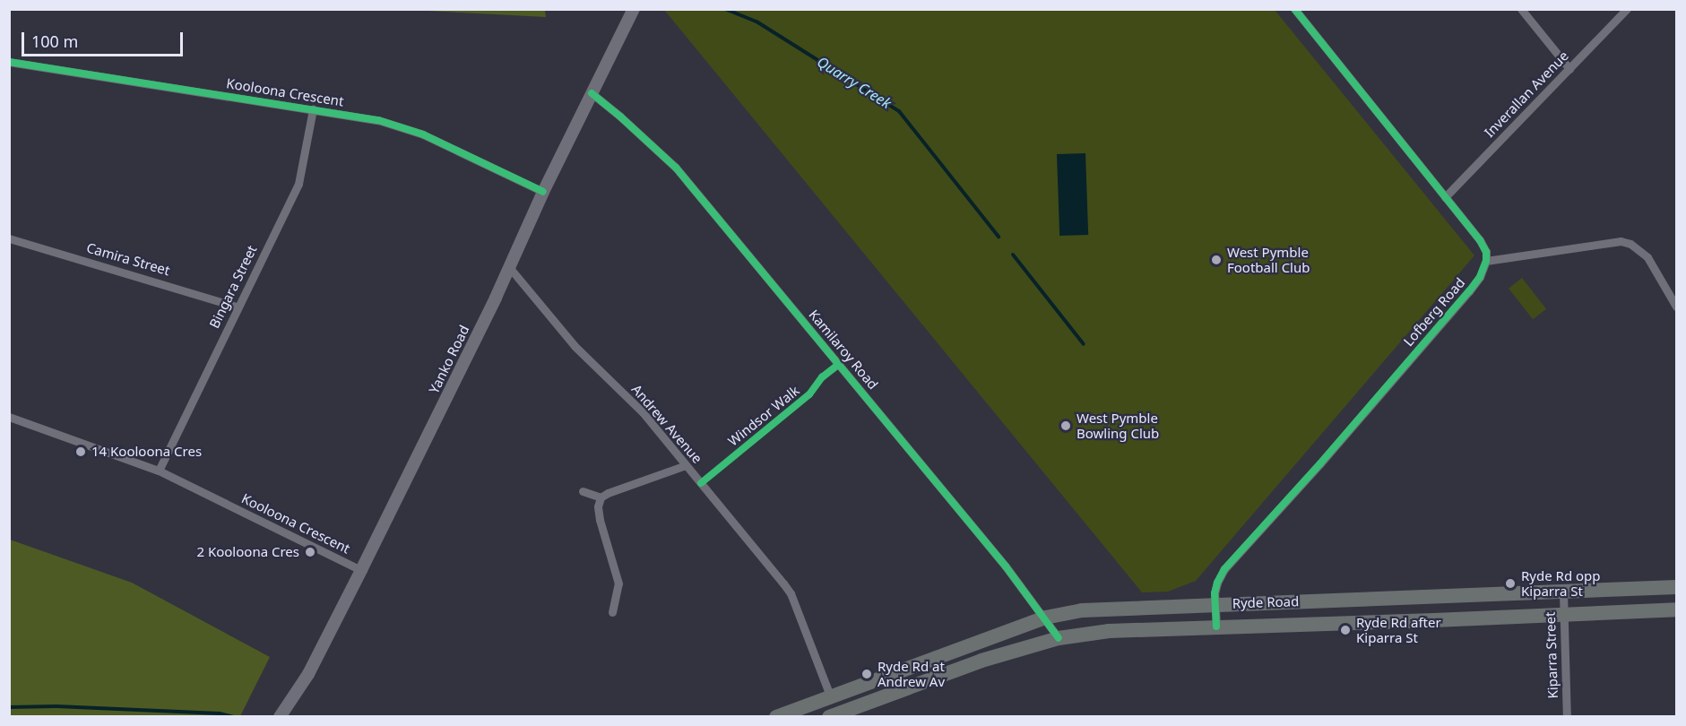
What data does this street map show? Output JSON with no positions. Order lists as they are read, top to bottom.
{
  "streets": {
    "highway": ["Ryde Road"],
    "main road": ["Yanko Road"],
    "street": [
      "Kooloona Crescent",
      "Inverallan Avenue",
      "Camira Street",
      "Bingara Street",
      "Lofberg Road",
      "Kamilaroy Road",
      "Andrew Avenue",
      "Kiparra Street"
    ],
    "cycle path": ["Windsor Walk"]
  },
  "crossings": [
    ["Kooloona Crescent", "Bingara Street"],
    ["Kooloona Crescent", "Yanko Road"],
    ["Camira Street", "Bingara Street"],
    ["Lofberg Road", "Ryde Road"],
    ["Kamilaroy Road", "Yanko Road"],
    ["Kamilaroy Road", "Ryde Road"],
    ["Yanko Road", "Andrew Avenue"],
    ["Andrew Avenue", "Ryde Road"],
    ["Ryde Road", "Kiparra Street"]
  ],
  "water": ["Quarry Creek"],
  "places": [
    "West Pymble Football Club",
    "West Pymble Bowling Club",
    "14 Kooloona Cres",
    "2 Kooloona Cres",
    "Ryde Rd opp Kiparra St",
    "Ryde Rd after Kiparra St",
    "Ryde Rd at Andrew Av"
  ],
  "scale_bar": "100 m"
}
